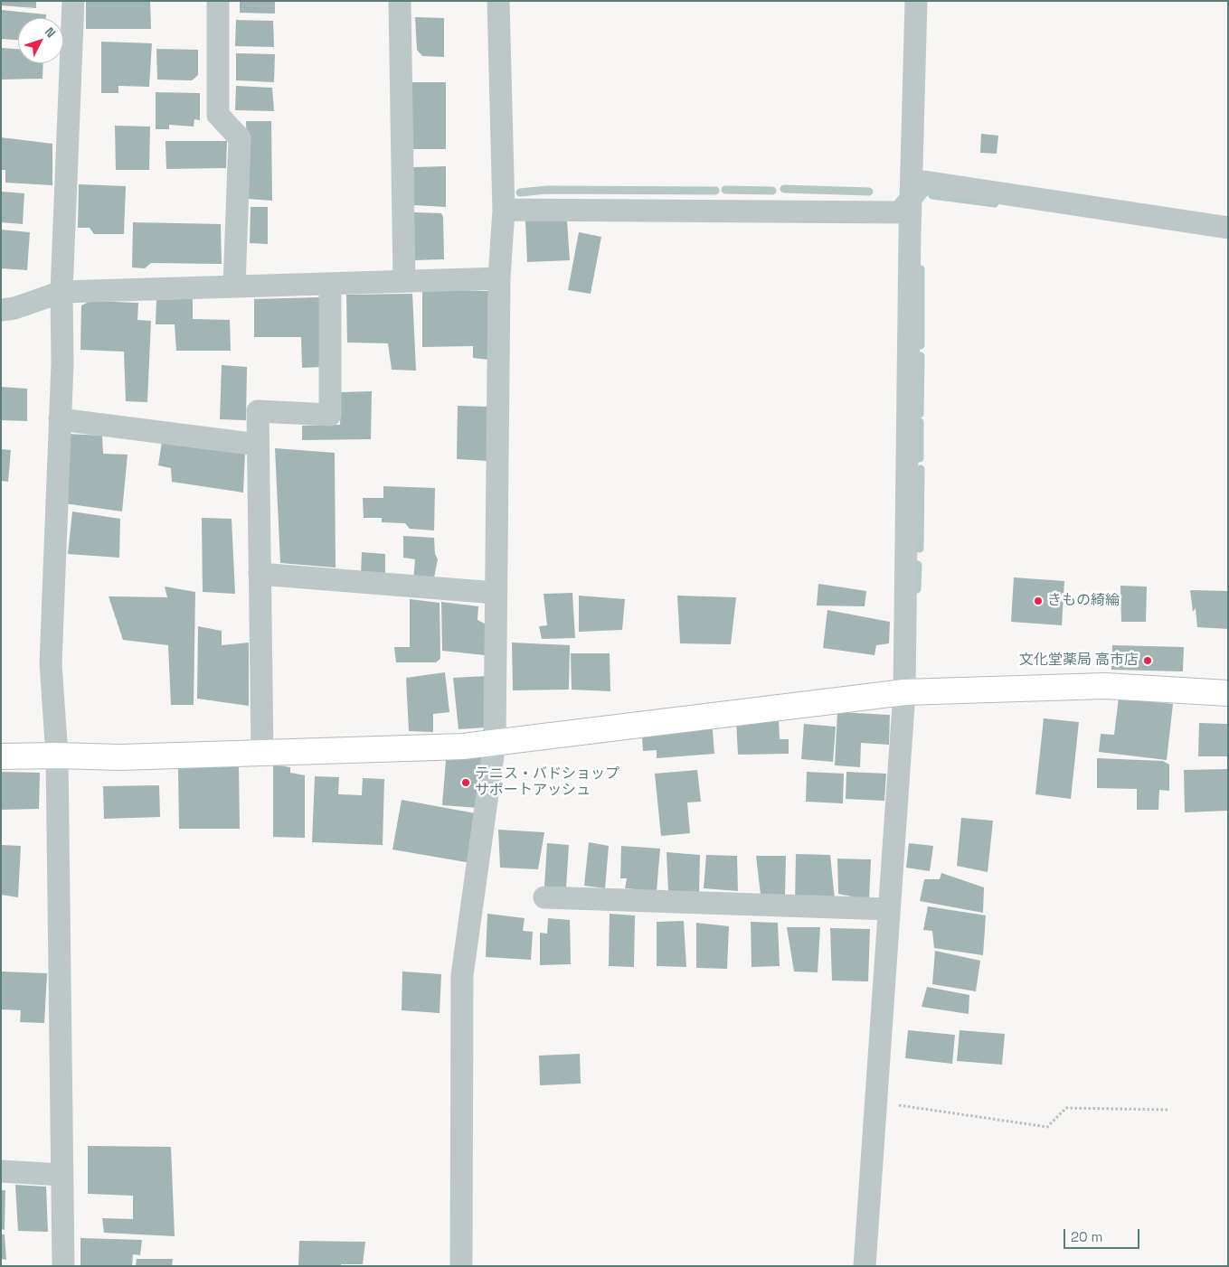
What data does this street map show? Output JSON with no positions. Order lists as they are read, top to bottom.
{
  "places": ["きもの綺綸", "文化堂薬局 高市店", "テニス・バドショップ サポートアッシュ"],
  "scale_bar": "20 m",
  "north": "top right"
}
